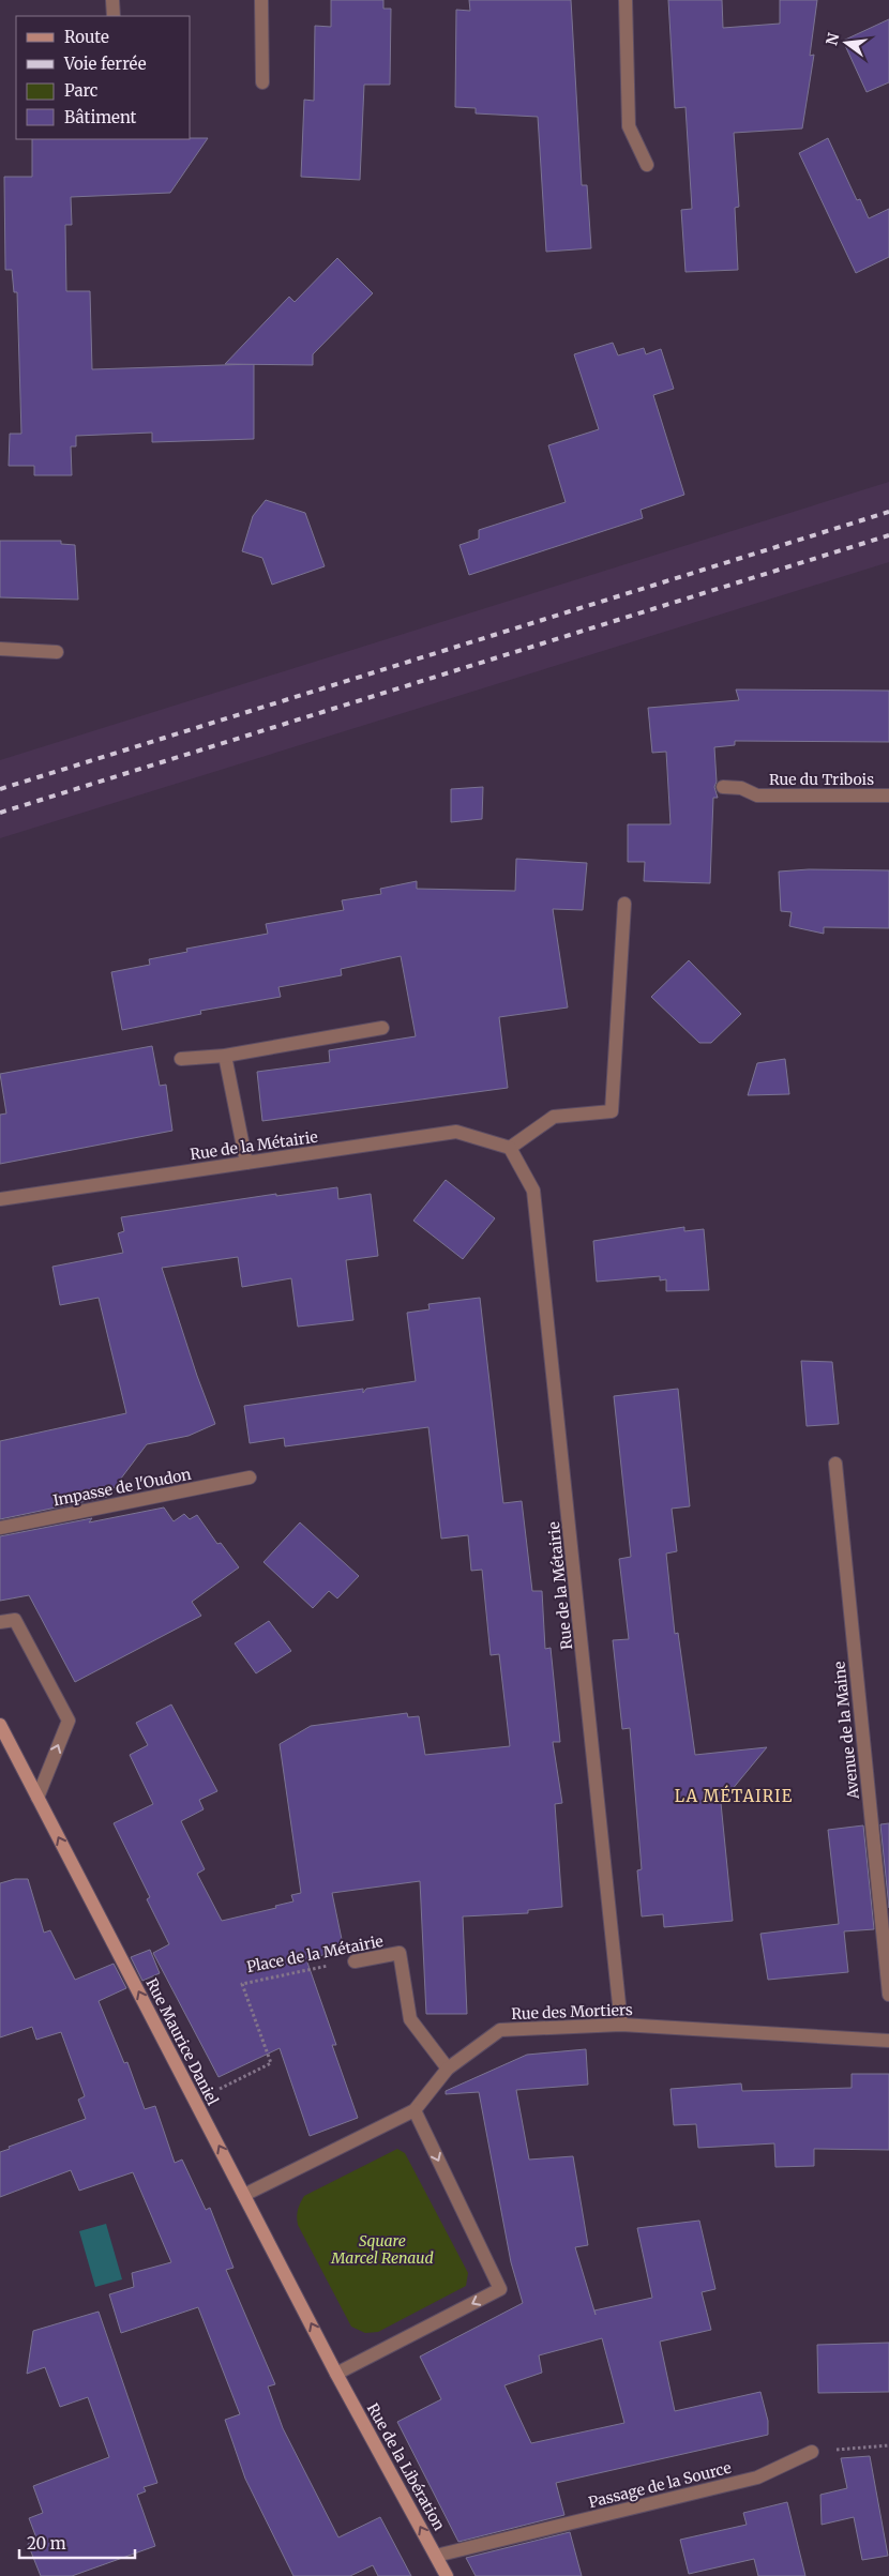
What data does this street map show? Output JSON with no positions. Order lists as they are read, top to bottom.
{
  "streets": {
    "street": [
      "Rue du Tribois",
      "Rue de la Métairie",
      "Impasse de l'Oudon",
      "Avenue de la Maine",
      "Place de la Métairie",
      "Rue des Mortiers",
      "Rue Maurice Daniel",
      "Rue de la Libération",
      "Passage de la Source"
    ]
  },
  "crossings": [
    ["Rue de la Métairie", "Rue des Mortiers"],
    ["Place de la Métairie", "Rue des Mortiers"],
    ["Place de la Métairie", "Rue Maurice Daniel"],
    ["Rue des Mortiers", "Rue Maurice Daniel"],
    ["Rue Maurice Daniel", "Rue de la Libération"],
    ["Rue de la Libération", "Passage de la Source"]
  ],
  "one_way": ["Rue Maurice Daniel", "Rue de la Libération"],
  "districts": ["LA MÉTAIRIE"],
  "parks": ["Square Marcel Renaud"],
  "legend": [
    "Route",
    "Voie ferrée",
    "Parc",
    "Bâtiment"
  ],
  "scale_bar": "20 m",
  "north": "left"
}
